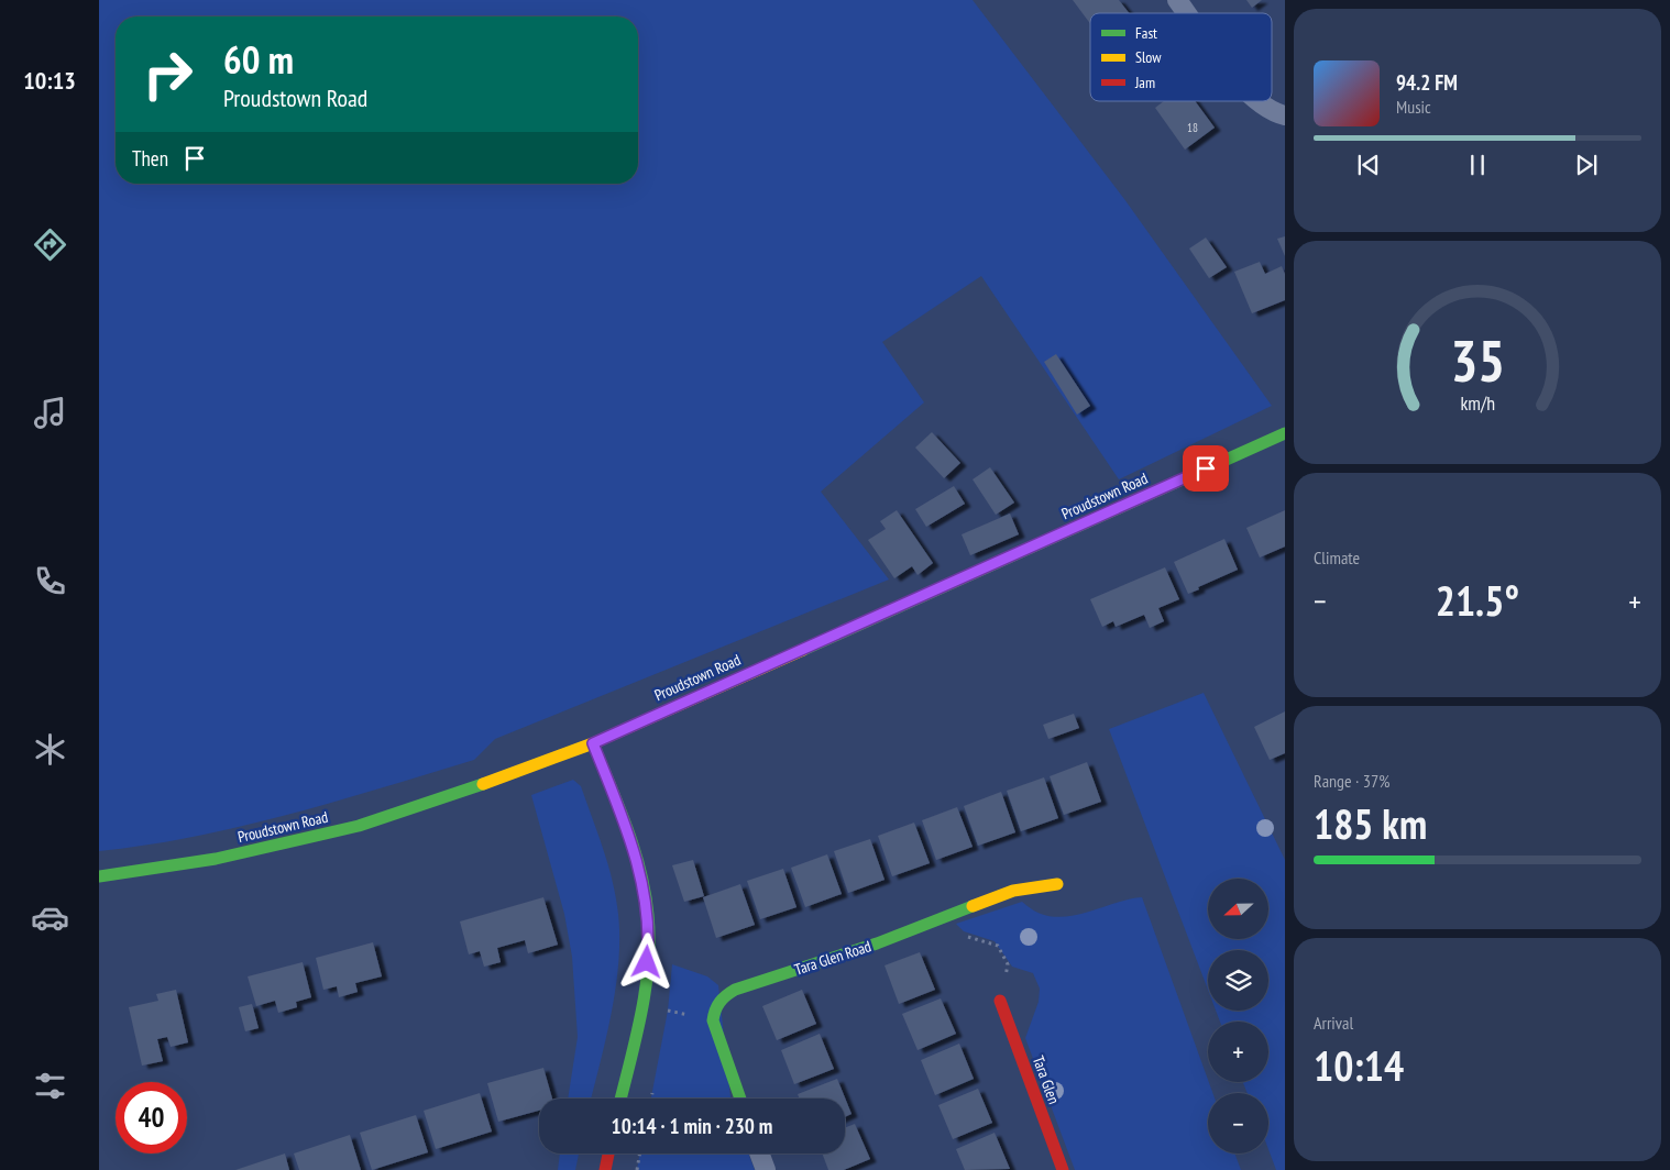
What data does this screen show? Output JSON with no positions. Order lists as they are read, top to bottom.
{
  "streets": {
    "main road": ["Proudstown Road", "Tara Glen Road", "Tara Glen"]
  },
  "house_numbers": ["18"],
  "legend": ["Fast", "Slow", "Jam"],
  "north": "left",
  "page": {
    "tabs": "10:13",
    "turn": ["60 m", "Proudstown Road"],
    "song": ["94.2 FM", "Music"],
    "then": "Then",
    "tile": [
      "Climate",
      ["Range · 37%", "185 km"],
      ["Arrival", "10:14"]
    ],
    "heat": ["−", "21.5°", "+"],
    "map_buttons": ["+", "−"],
    "limit": "40",
    "trip": "10:14 · 1 min · 230 m",
    "gauge": ["35", "km/h"]
  }
}
